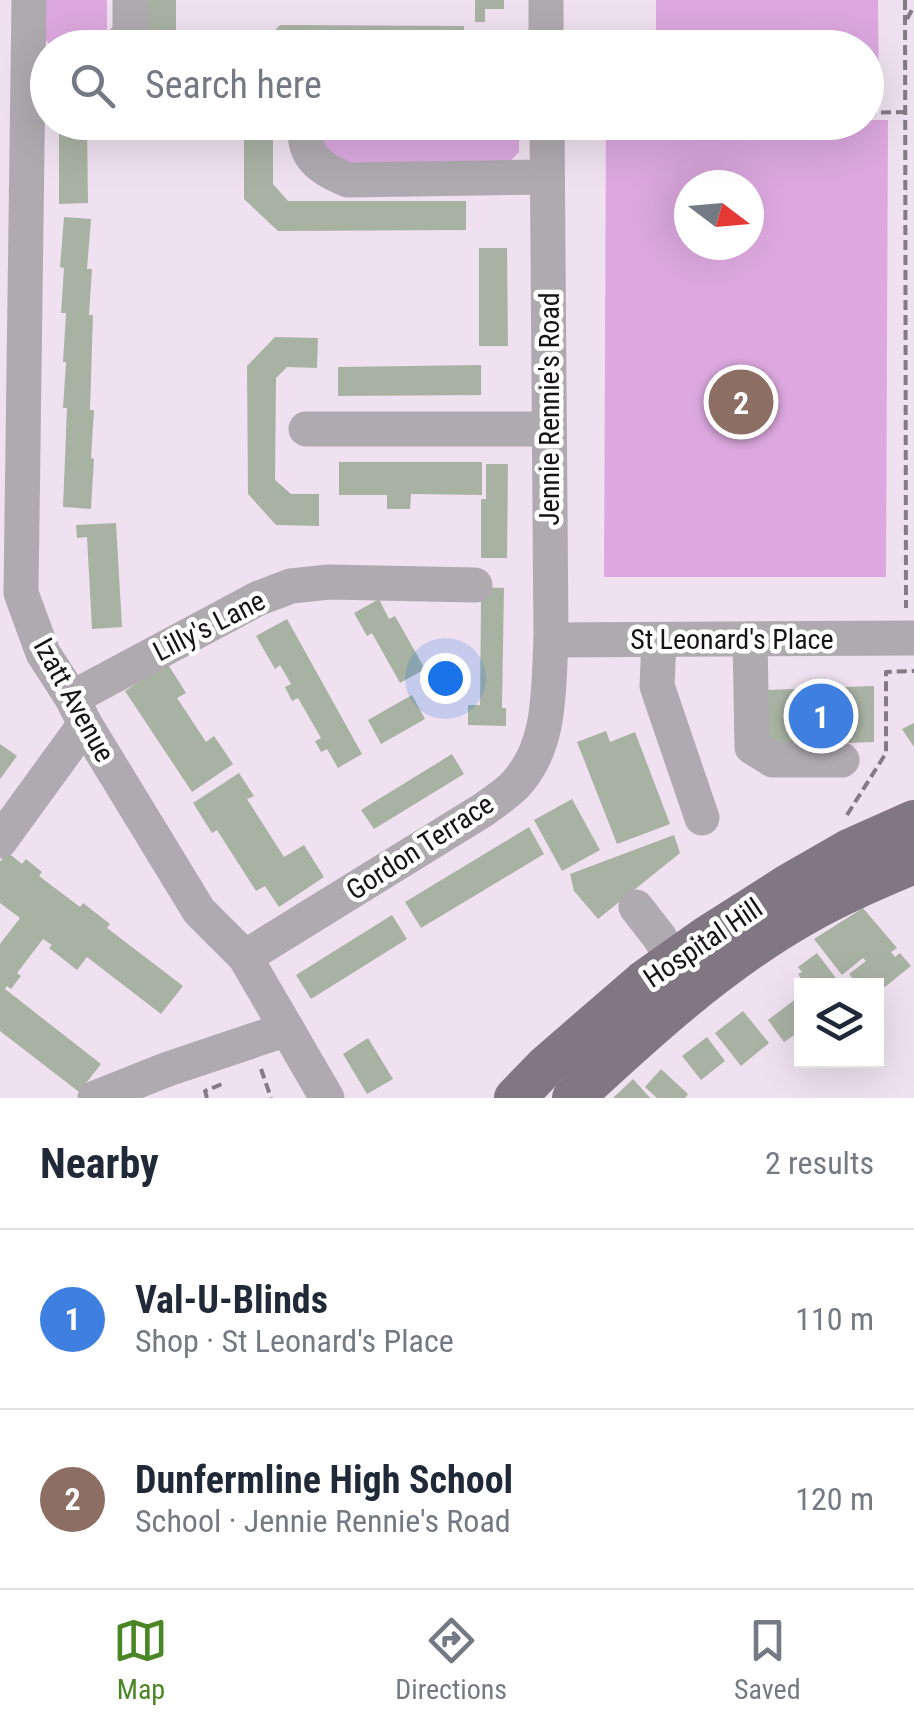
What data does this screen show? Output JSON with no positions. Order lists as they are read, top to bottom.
{
  "streets": {
    "main road": ["Hospital Hill"],
    "street": [
      "Jennie Rennie's Road",
      "Lilly's Lane",
      "St Leonard's Place",
      "Izatt Avenue",
      "Gordon Terrace"
    ]
  },
  "crossings": [
    ["Jennie Rennie's Road", "St Leonard's Place"],
    ["Jennie Rennie's Road", "Gordon Terrace"],
    ["Lilly's Lane", "Izatt Avenue"],
    ["St Leonard's Place", "Gordon Terrace"],
    ["Izatt Avenue", "Gordon Terrace"]
  ],
  "north": "right",
  "page": {
    "search": "Search here",
    "pins": ["2", "1"],
    "heading": ["Nearby", "2 results"],
    "list": [
      {
        "mark": "1",
        "name": "Val-U-Blinds",
        "note": "Shop · St Leonard's Place",
        "value": "110 m"
      },
      {
        "mark": "2",
        "name": "Dunfermline High School",
        "note": "School · Jennie Rennie's Road",
        "value": "120 m"
      }
    ],
    "nav": ["Map", "Directions", "Saved"]
  }
}
